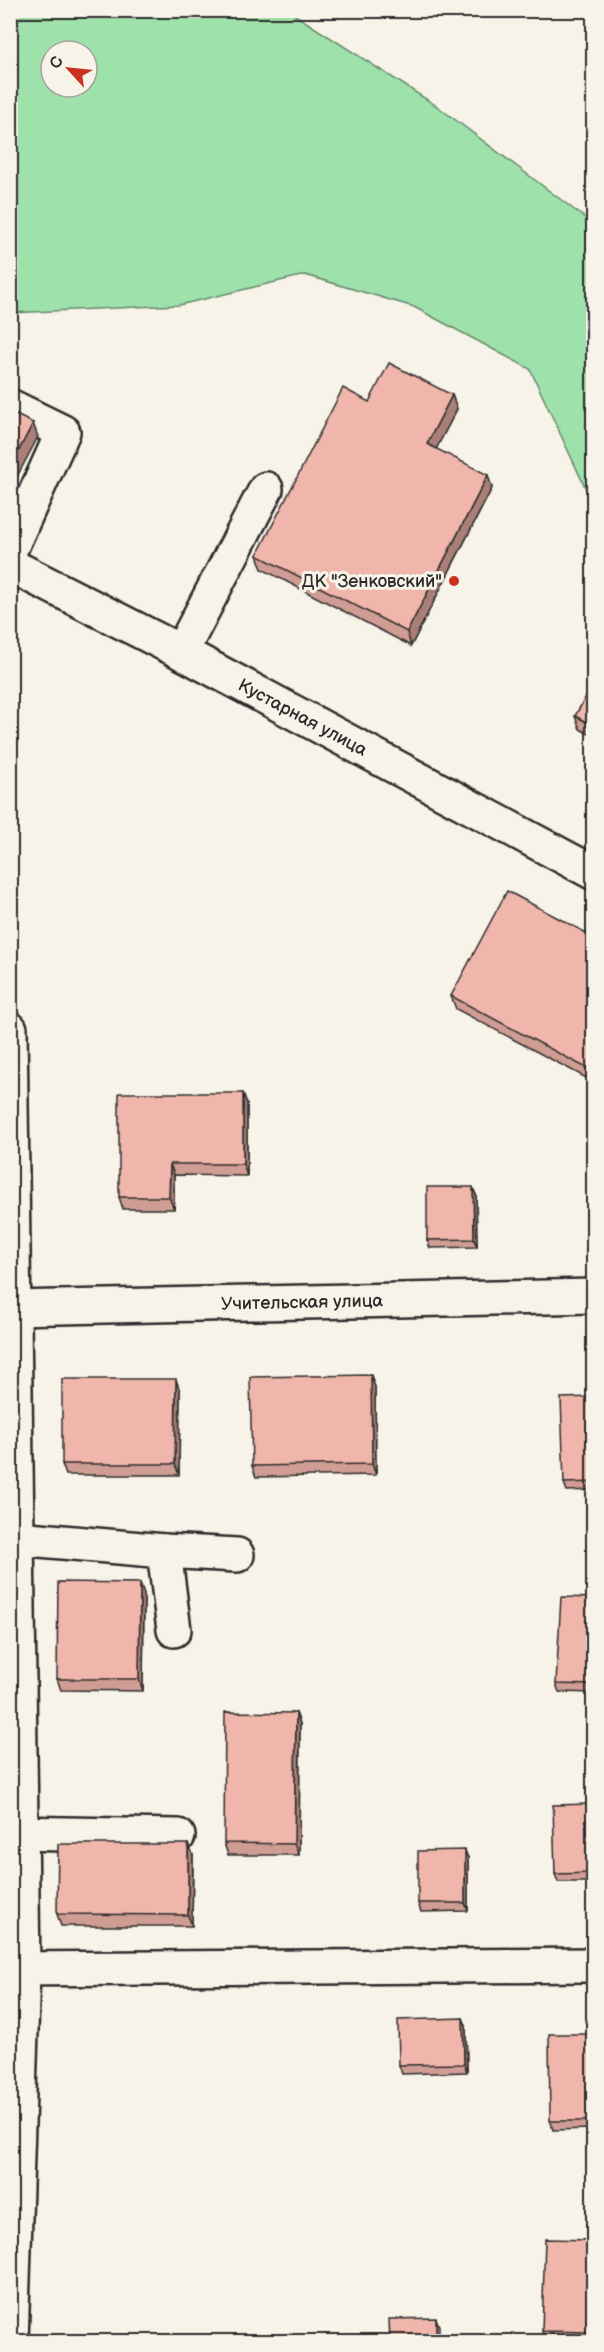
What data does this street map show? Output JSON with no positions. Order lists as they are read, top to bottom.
{
  "streets": {
    "street": ["Кустарная улица", "Учительская улица"]
  },
  "places": ["ДК \"Зенковский\""],
  "north": "top left"
}
